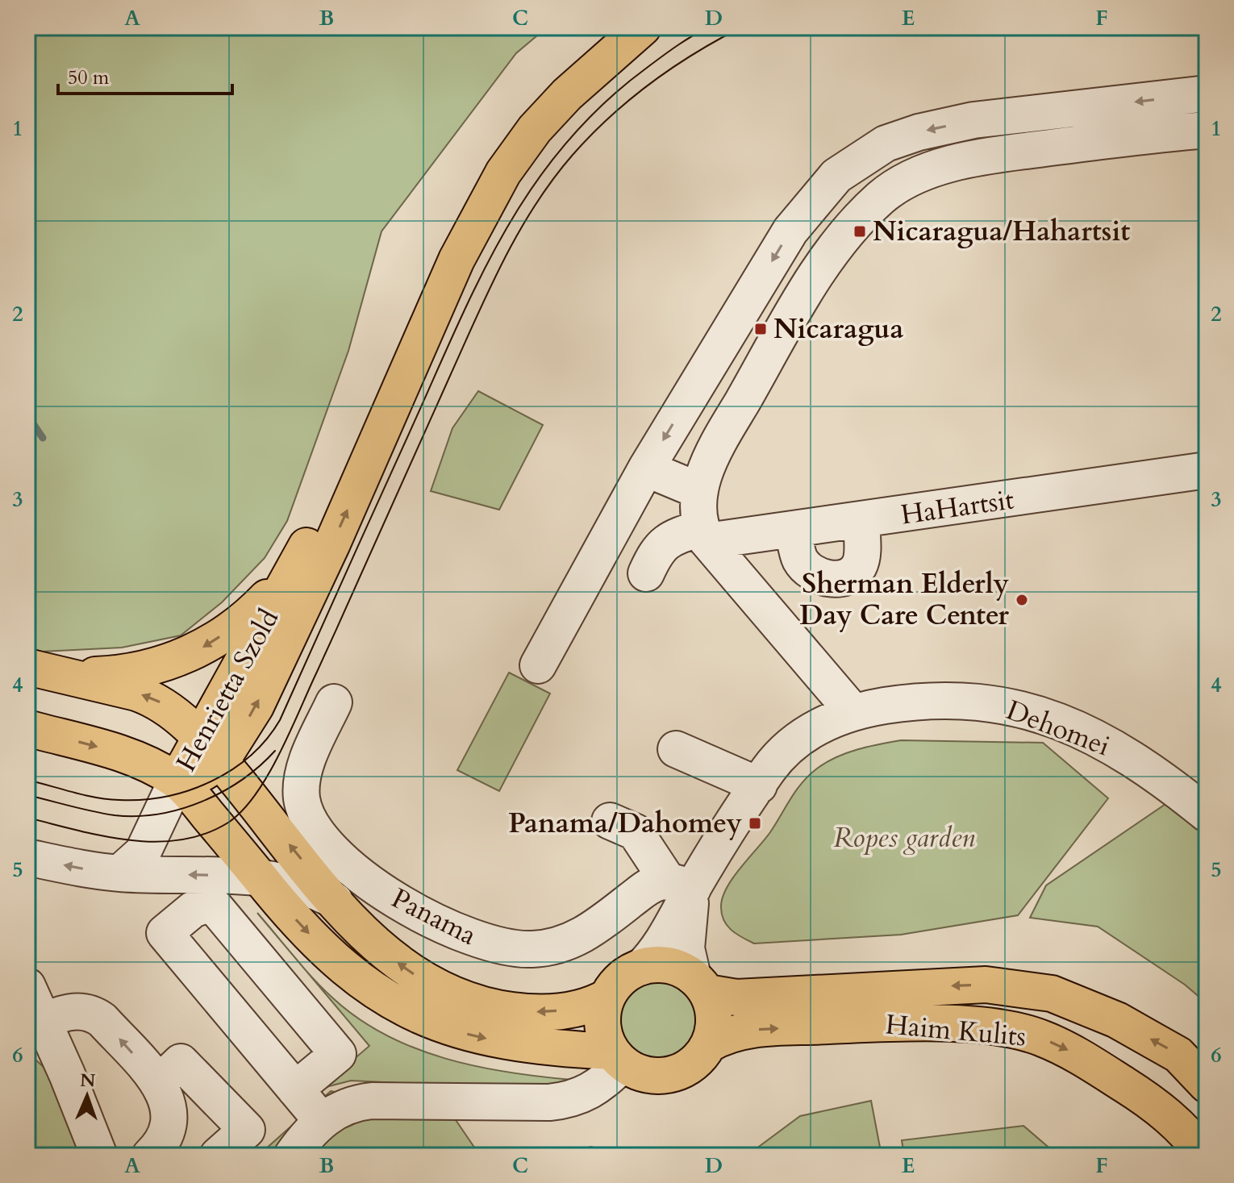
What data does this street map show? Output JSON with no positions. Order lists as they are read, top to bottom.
{
  "streets": {
    "main road": ["Henrietta Szold", "Panama", "Haim Kulits"],
    "street": ["HaHartsit", "Dehomei"]
  },
  "crossings": [
    ["Henrietta Szold", "Panama"],
    ["Panama", "Haim Kulits"]
  ],
  "parks": ["Ropes garden"],
  "places": {
    "transit": ["Nicaragua/Hahartsit", "Nicaragua", "Panama/Dahomey"],
    "other": ["Sherman Elderly Day Care Center"]
  },
  "scale_bar": "50 m",
  "north": "top",
  "grid": {
    "columns": [
      "A",
      "B",
      "C",
      "D",
      "E",
      "F"
    ],
    "rows": [
      "1",
      "2",
      "3",
      "4",
      "5",
      "6"
    ]
  }
}
